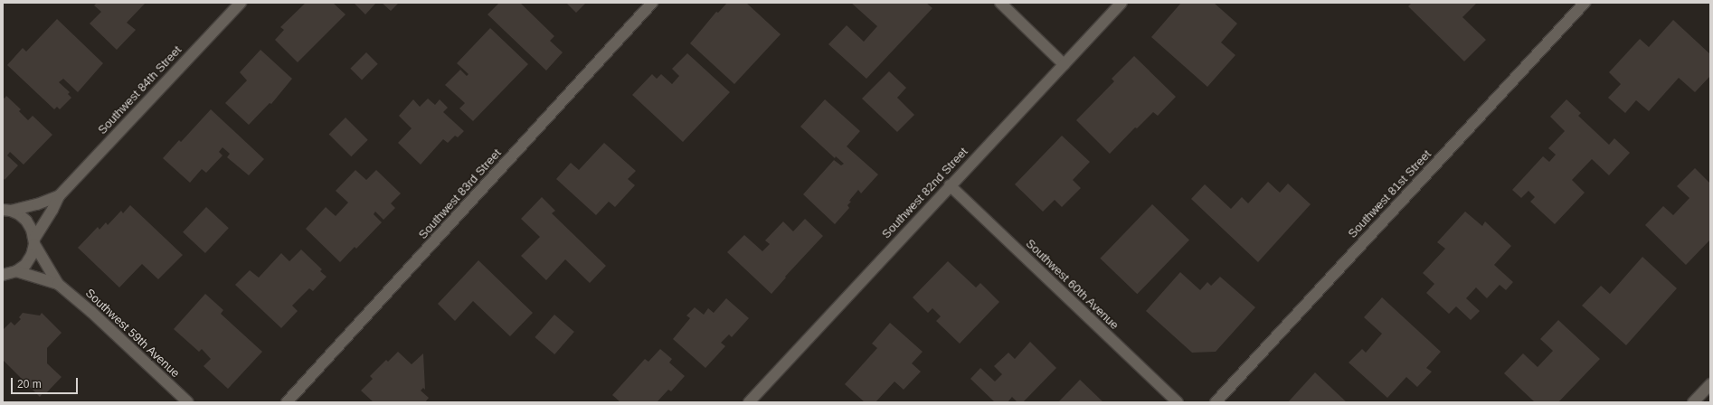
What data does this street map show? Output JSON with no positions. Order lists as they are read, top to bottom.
{
  "streets": {
    "street": [
      "Southwest 84th Street",
      "Southwest 82nd Street",
      "Southwest 83rd Street",
      "Southwest 81st Street",
      "Southwest 60th Avenue",
      "Southwest 59th Avenue"
    ]
  },
  "crossings": [
    ["Southwest 84th Street", "Southwest 59th Avenue"],
    ["Southwest 82nd Street", "Southwest 60th Avenue"]
  ],
  "scale_bar": "20 m"
}
